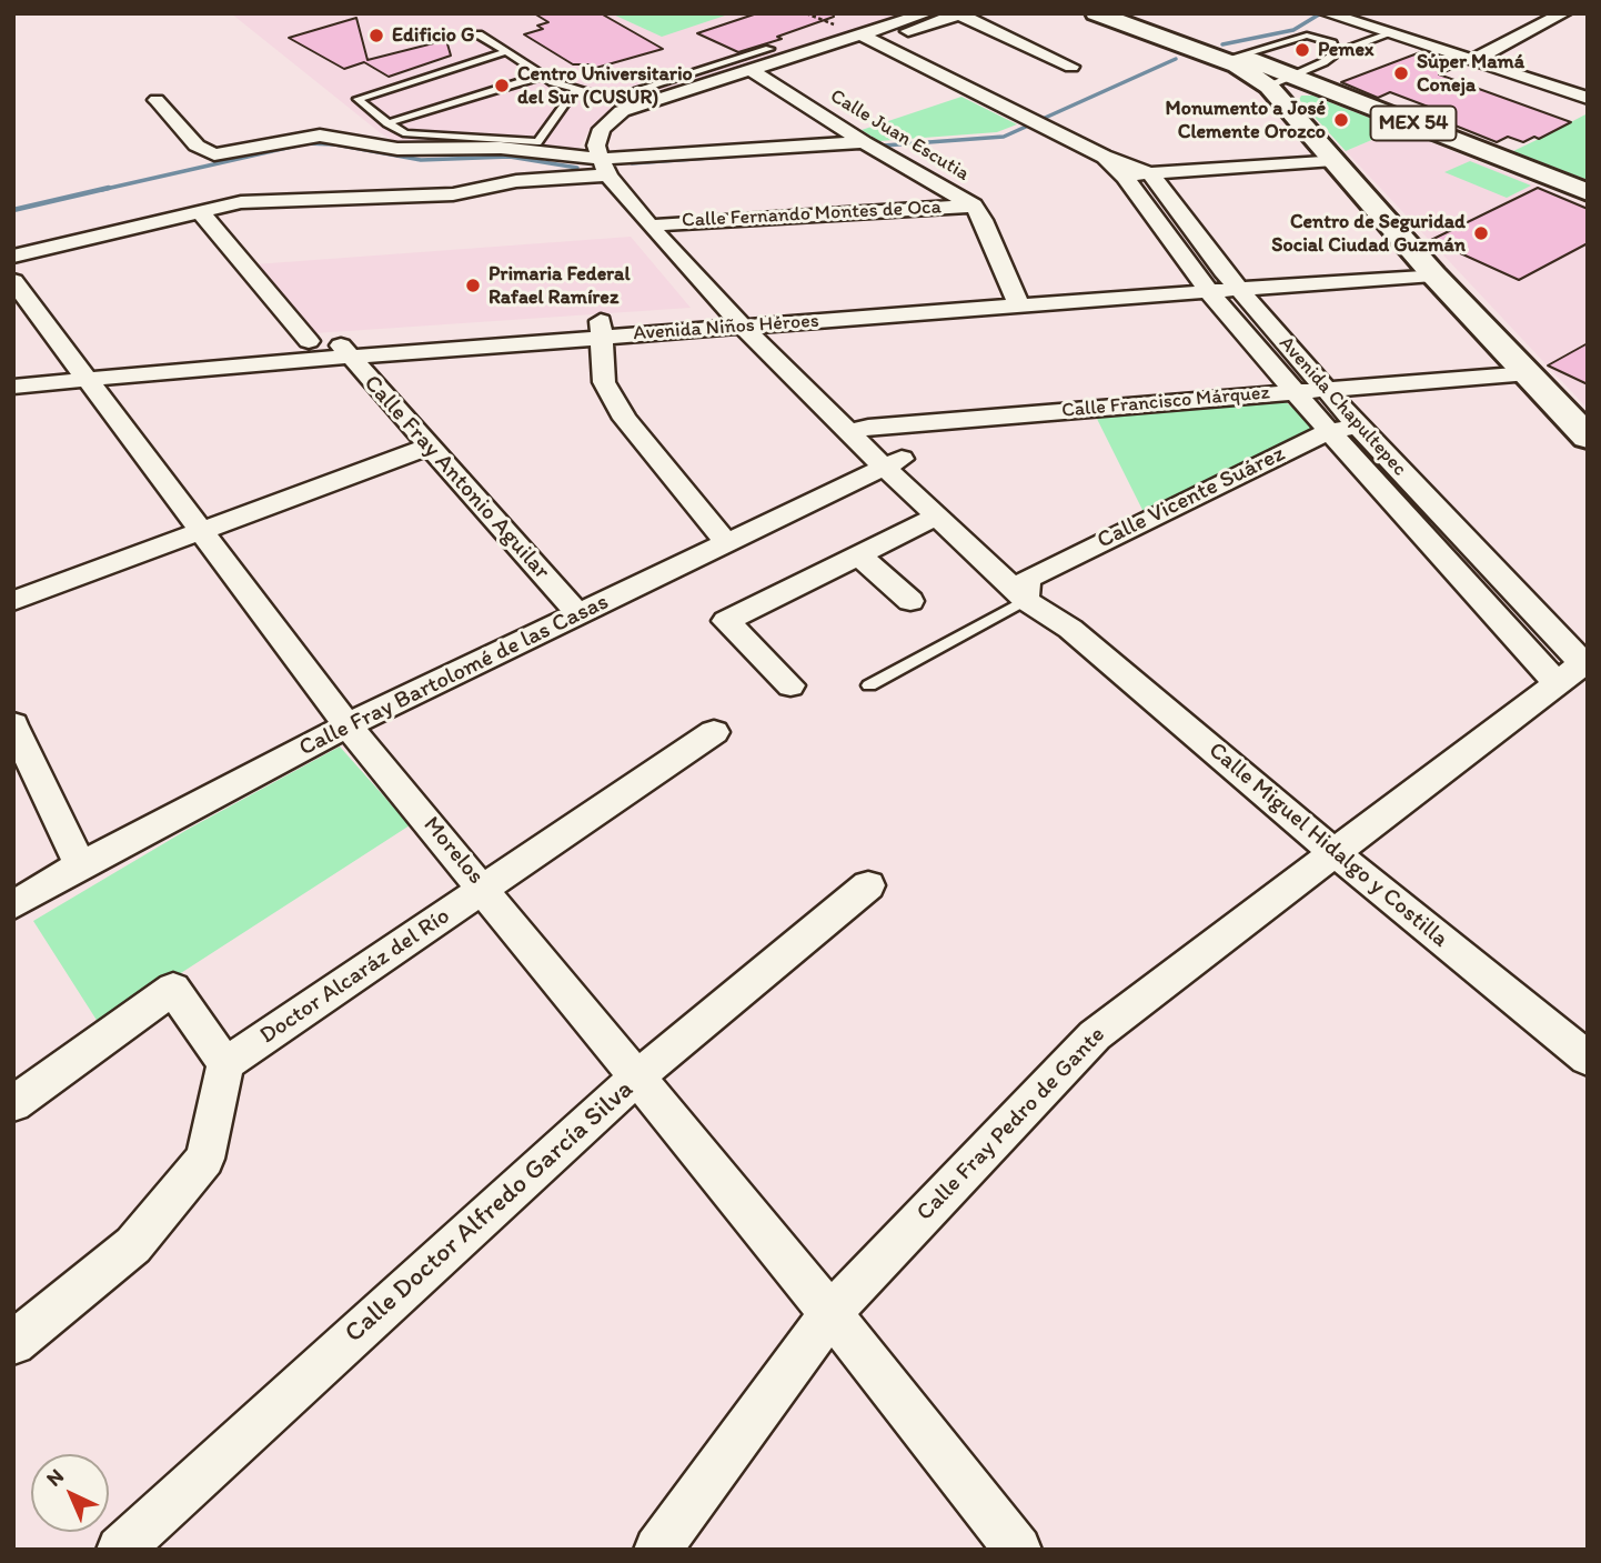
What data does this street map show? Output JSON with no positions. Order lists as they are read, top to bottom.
{
  "streets": {
    "main road": ["MEX 54"],
    "street": [
      "Calle Juan Escutia",
      "Calle Fernando Montes de Oca",
      "Avenida Niños Héroes",
      "Calle Francisco Márquez",
      "Avenida Chapultepec",
      "Calle Fray Antonio Aguilar",
      "Calle Vicente Suárez",
      "Calle Fray Bartolomé de las Casas",
      "Calle Miguel Hidalgo y Costilla",
      "Morelos",
      "Doctor Alcaráz del Río",
      "Calle Fray Pedro de Gante",
      "Calle Doctor Alfredo García Silva"
    ]
  },
  "crossings": [
    ["MEX 54", "Avenida Niños Héroes"],
    ["MEX 54", "Calle Francisco Márquez"],
    ["Calle Juan Escutia", "Calle Fernando Montes de Oca"],
    ["Calle Juan Escutia", "Avenida Niños Héroes"],
    ["Calle Fernando Montes de Oca", "Calle Miguel Hidalgo y Costilla"],
    ["Avenida Niños Héroes", "Avenida Chapultepec"],
    ["Avenida Niños Héroes", "Calle Fray Antonio Aguilar"],
    ["Avenida Niños Héroes", "Calle Miguel Hidalgo y Costilla"],
    ["Avenida Niños Héroes", "Morelos"],
    ["Calle Francisco Márquez", "Avenida Chapultepec"],
    ["Calle Francisco Márquez", "Calle Miguel Hidalgo y Costilla"],
    ["Avenida Chapultepec", "Calle Vicente Suárez"],
    ["Avenida Chapultepec", "Calle Fray Pedro de Gante"],
    ["Calle Fray Antonio Aguilar", "Calle Fray Bartolomé de las Casas"],
    ["Calle Vicente Suárez", "Calle Miguel Hidalgo y Costilla"],
    ["Calle Fray Bartolomé de las Casas", "Calle Miguel Hidalgo y Costilla"],
    ["Calle Fray Bartolomé de las Casas", "Morelos"],
    ["Calle Miguel Hidalgo y Costilla", "Calle Fray Pedro de Gante"],
    ["Morelos", "Doctor Alcaráz del Río"],
    ["Morelos", "Calle Fray Pedro de Gante"],
    ["Morelos", "Calle Doctor Alfredo García Silva"]
  ],
  "places": [
    "Edificio G",
    "Pemex",
    "Súper Mamá Coneja",
    "Centro Universitario del Sur (CUSUR)",
    "Monumento a José Clemente Orozco",
    "Centro de Seguridad Social Ciudad Guzmán",
    "Primaria Federal Rafael Ramírez"
  ],
  "north": "top left"
}
